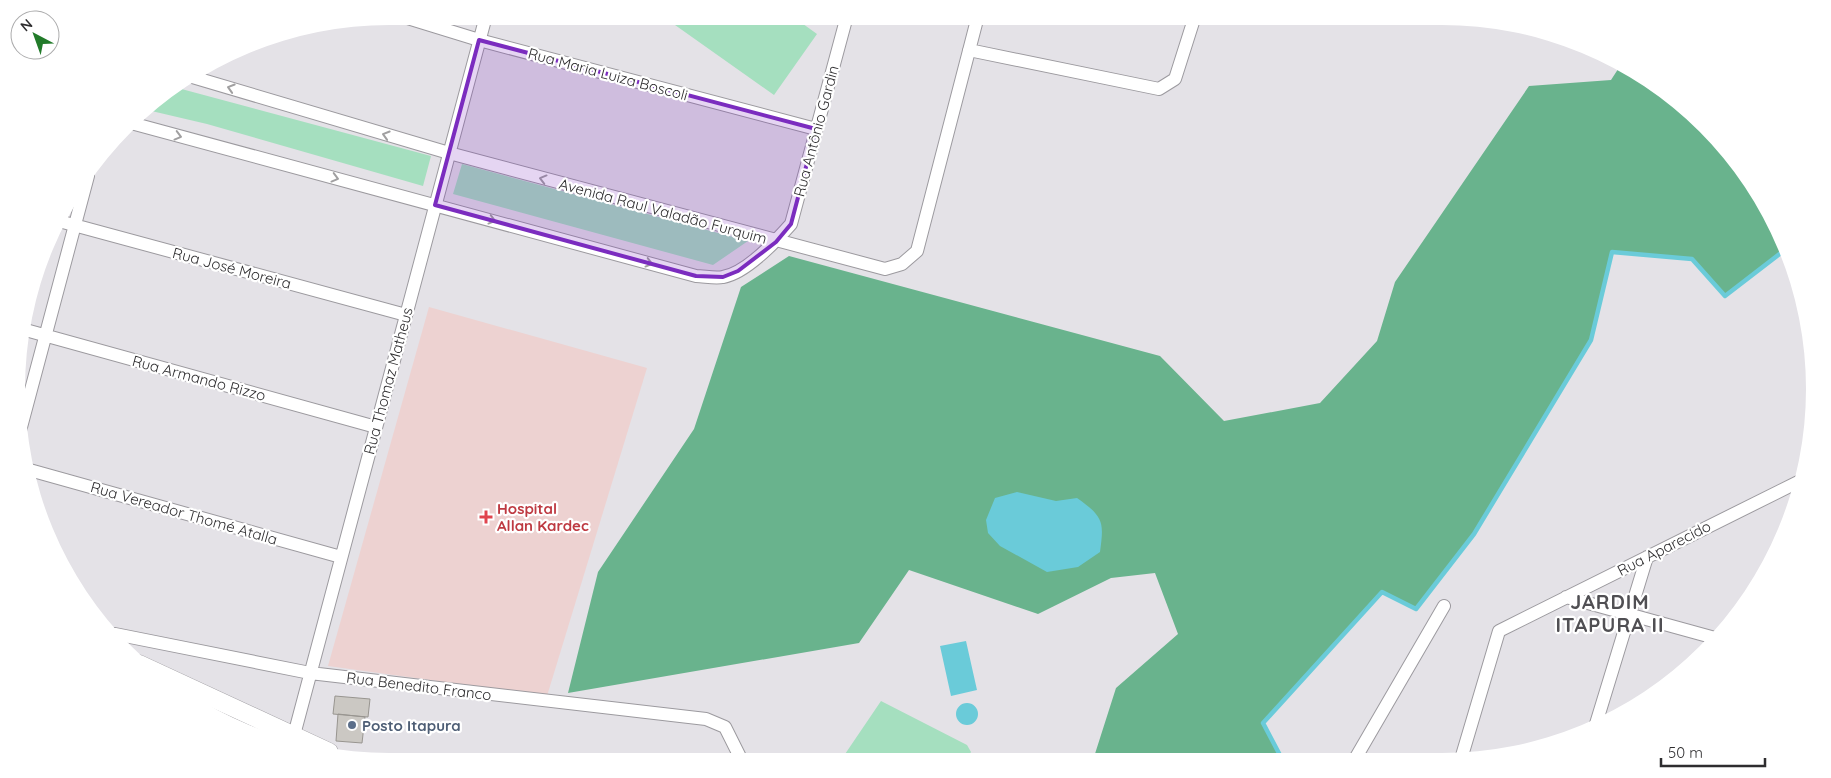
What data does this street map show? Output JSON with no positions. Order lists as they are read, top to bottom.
{
  "streets": {
    "street": [
      "Rua Maria Luiza Boscoli",
      "Rua Antônio Gardin",
      "Avenida Raul Valadão Furquim",
      "Rua José Moreira",
      "Rua Armando Rizzo",
      "Rua Thomaz Matheus",
      "Rua Vereador Thomé Atalla",
      "Rua Aparecido",
      "Rua Benedito Franco"
    ]
  },
  "crossings": [
    ["Rua Maria Luiza Boscoli", "Rua Antônio Gardin"],
    ["Rua Maria Luiza Boscoli", "Rua Thomaz Matheus"],
    ["Rua Antônio Gardin", "Avenida Raul Valadão Furquim"],
    ["Avenida Raul Valadão Furquim", "Rua Thomaz Matheus"],
    ["Rua José Moreira", "Rua Thomaz Matheus"],
    ["Rua Armando Rizzo", "Rua Thomaz Matheus"],
    ["Rua Thomaz Matheus", "Rua Vereador Thomé Atalla"],
    ["Rua Thomaz Matheus", "Rua Benedito Franco"]
  ],
  "districts": ["JARDIM ITAPURA II"],
  "places": {
    "health": ["Hospital Allan Kardec"],
    "other": ["Posto Itapura"]
  },
  "scale_bar": "50 m",
  "north": "top left"
}
